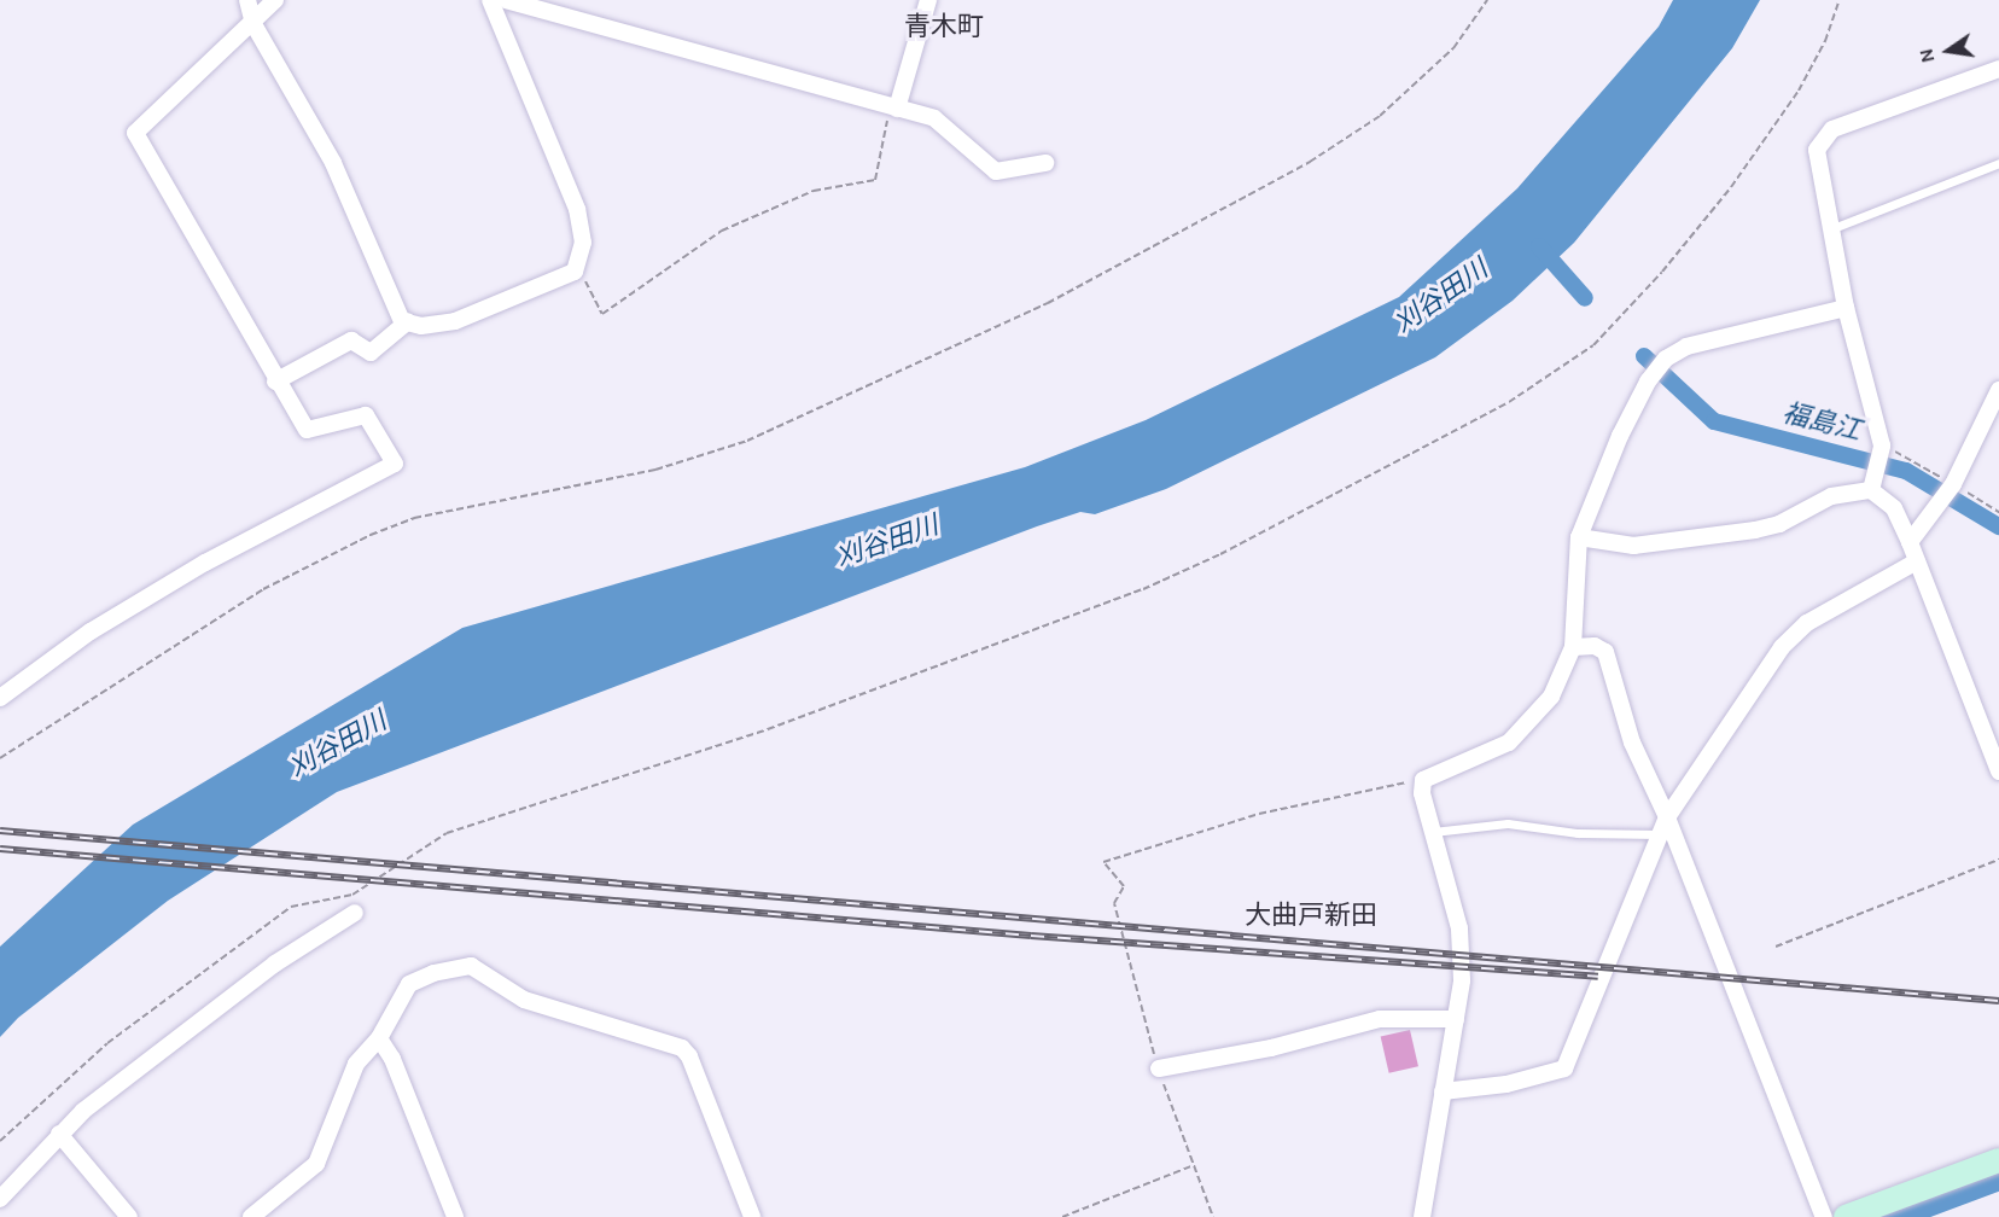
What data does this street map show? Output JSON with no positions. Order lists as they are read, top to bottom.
{
  "districts": ["青木町", "大曲戸新田"],
  "water": ["刈谷田川", "福島江"],
  "north": "left"
}
